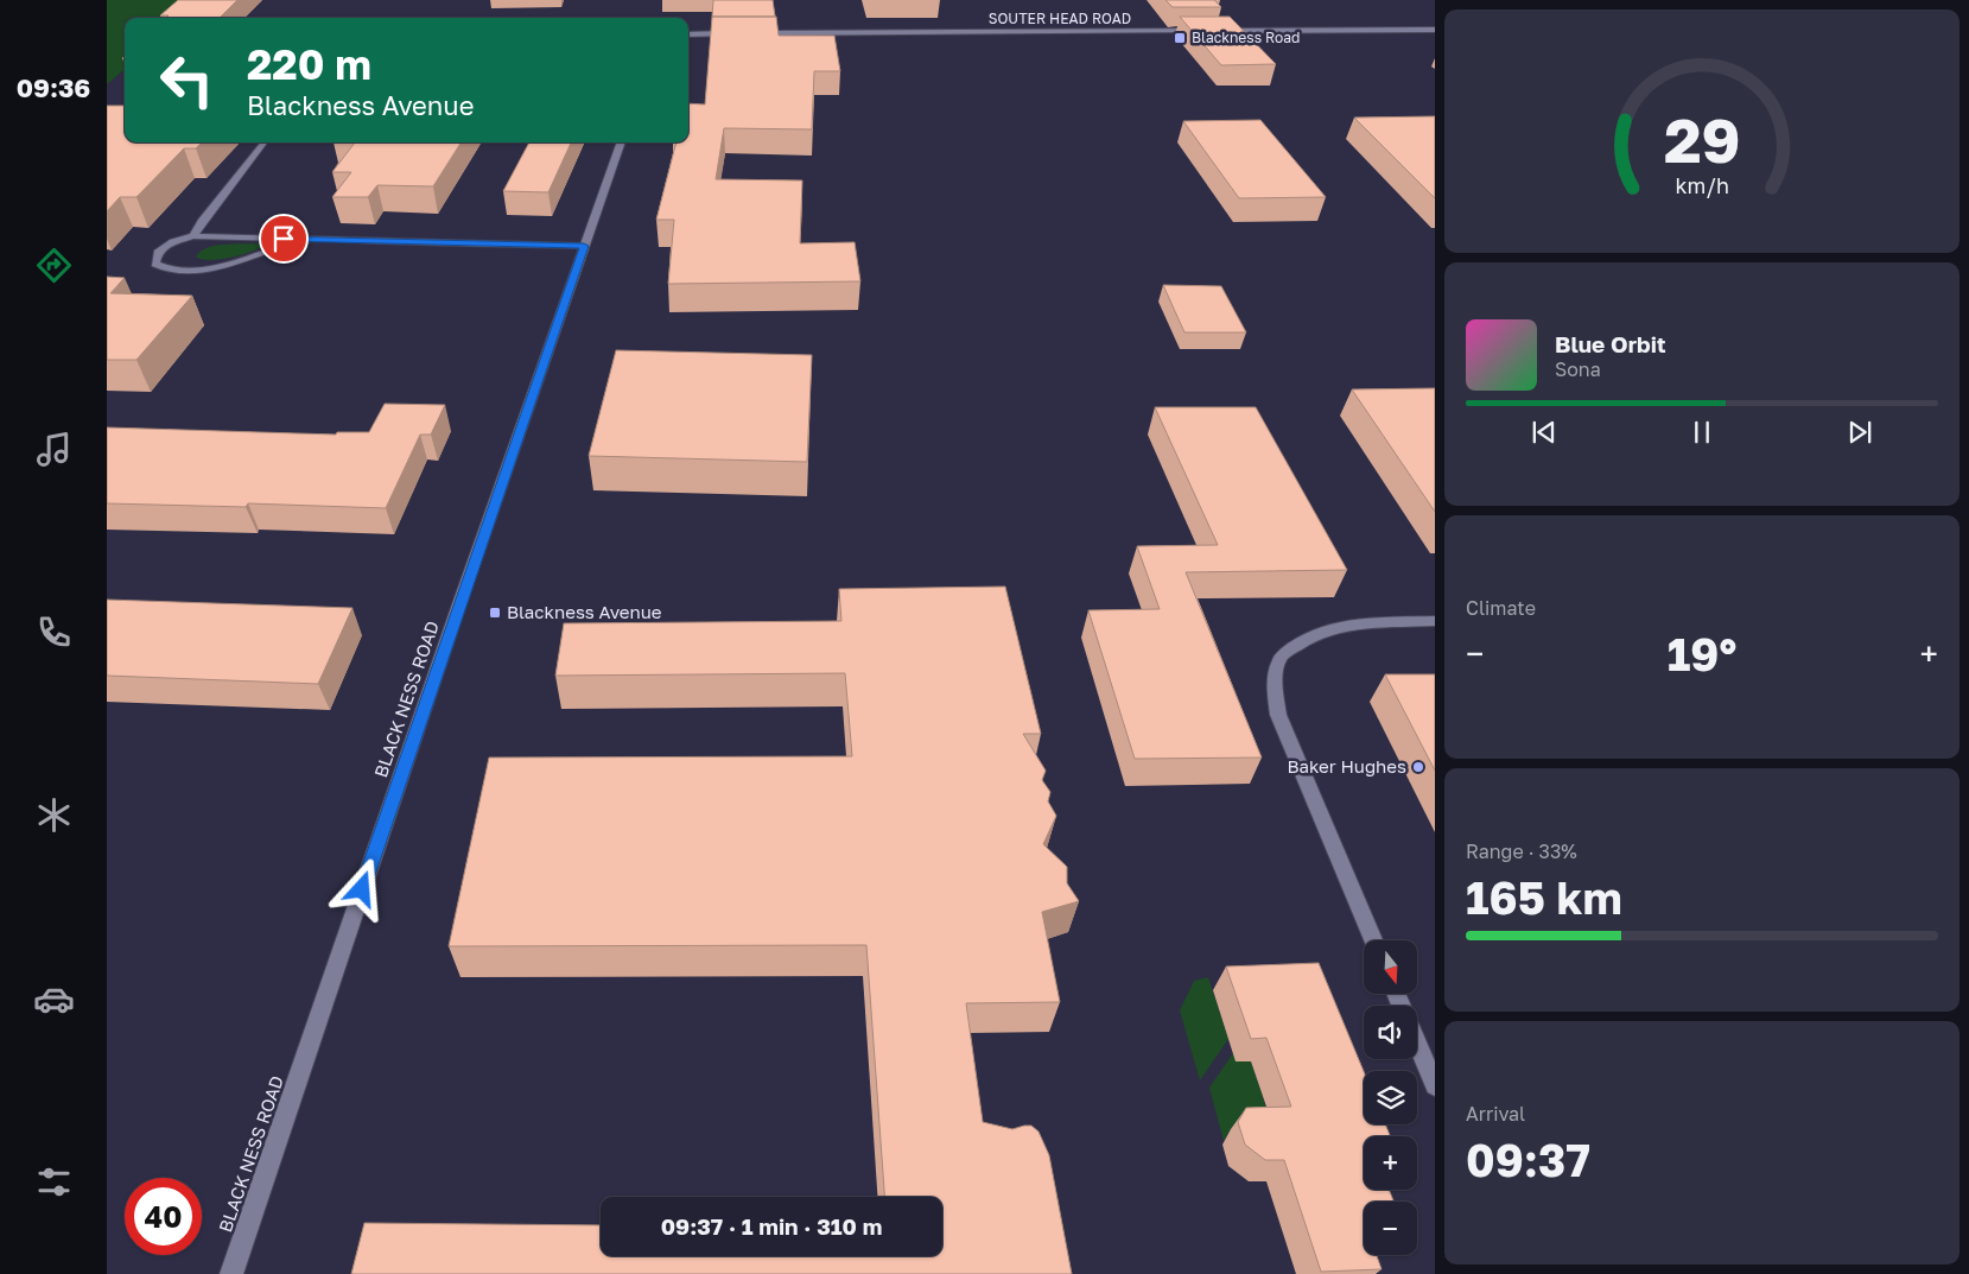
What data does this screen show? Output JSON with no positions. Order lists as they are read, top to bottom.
{
  "streets": {
    "street": ["SOUTER HEAD ROAD", "BLACK NESS ROAD"]
  },
  "places": {
    "transit": ["Blackness Road", "Blackness Avenue"],
    "other": ["Baker Hughes"]
  },
  "north": "bottom",
  "page": {
    "tabs": "09:36",
    "turn": ["220 m", "Blackness Avenue"],
    "song": ["Blue Orbit", "Sona"],
    "tile": [
      "Climate",
      ["Range · 33%", "165 km"],
      ["Arrival", "09:37"]
    ],
    "heat": ["−", "19°", "+"],
    "map_buttons": ["+", "−"],
    "limit": "40",
    "trip": "09:37 · 1 min · 310 m",
    "gauge": ["29", "km/h"]
  }
}
